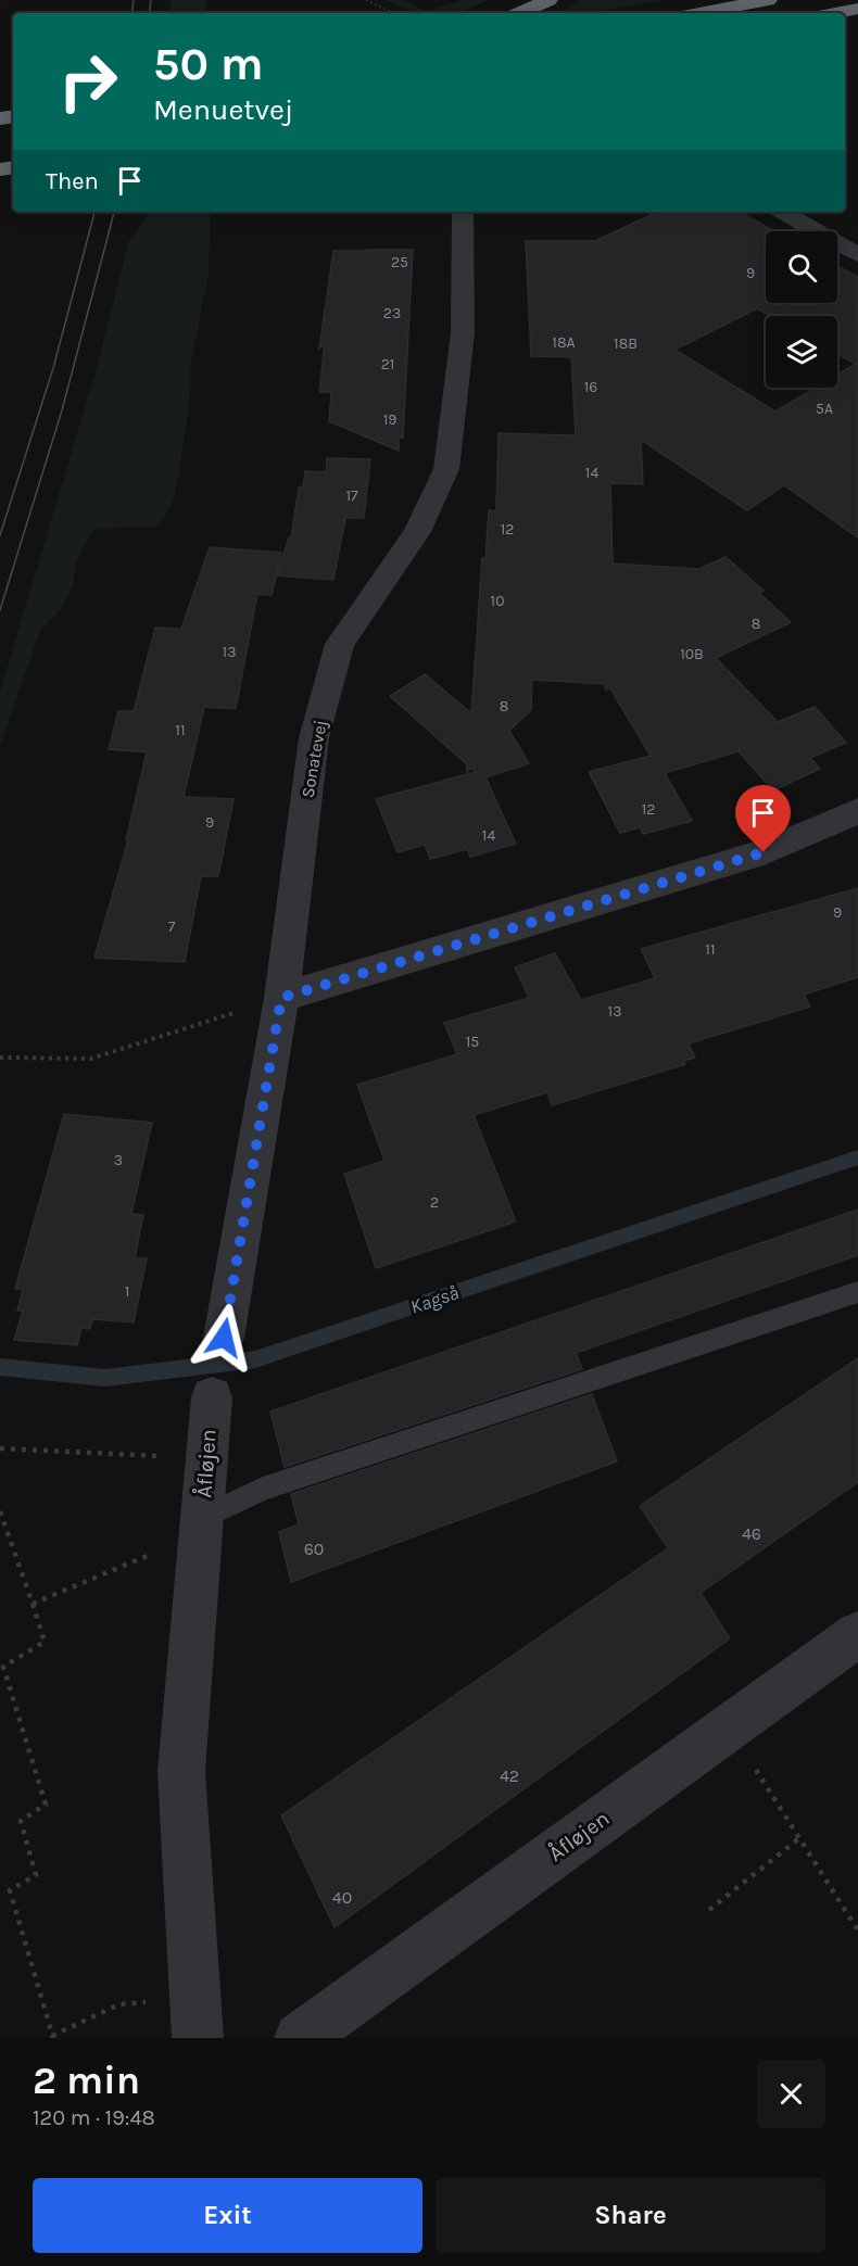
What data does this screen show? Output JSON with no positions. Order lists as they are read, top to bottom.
{
  "streets": {
    "street": ["Sonatevej", "Åfløjen"]
  },
  "water": ["Kagså"],
  "house_numbers": [
    "25",
    "9",
    "23",
    "18A",
    "18B",
    "21",
    "16",
    "5A",
    "19",
    "14",
    "17",
    "12",
    "10",
    "8",
    "13",
    "10B",
    "8",
    "11",
    "12",
    "9",
    "14",
    "9",
    "7",
    "11",
    "13",
    "15",
    "3",
    "2",
    "1",
    "46",
    "60",
    "42",
    "40"
  ],
  "page": {
    "turn": ["50 m", "Menuetvej"],
    "then": "Then",
    "heading": ["2 min", "120 m · 19:48"],
    "buttons": ["Exit", "Share"]
  }
}
